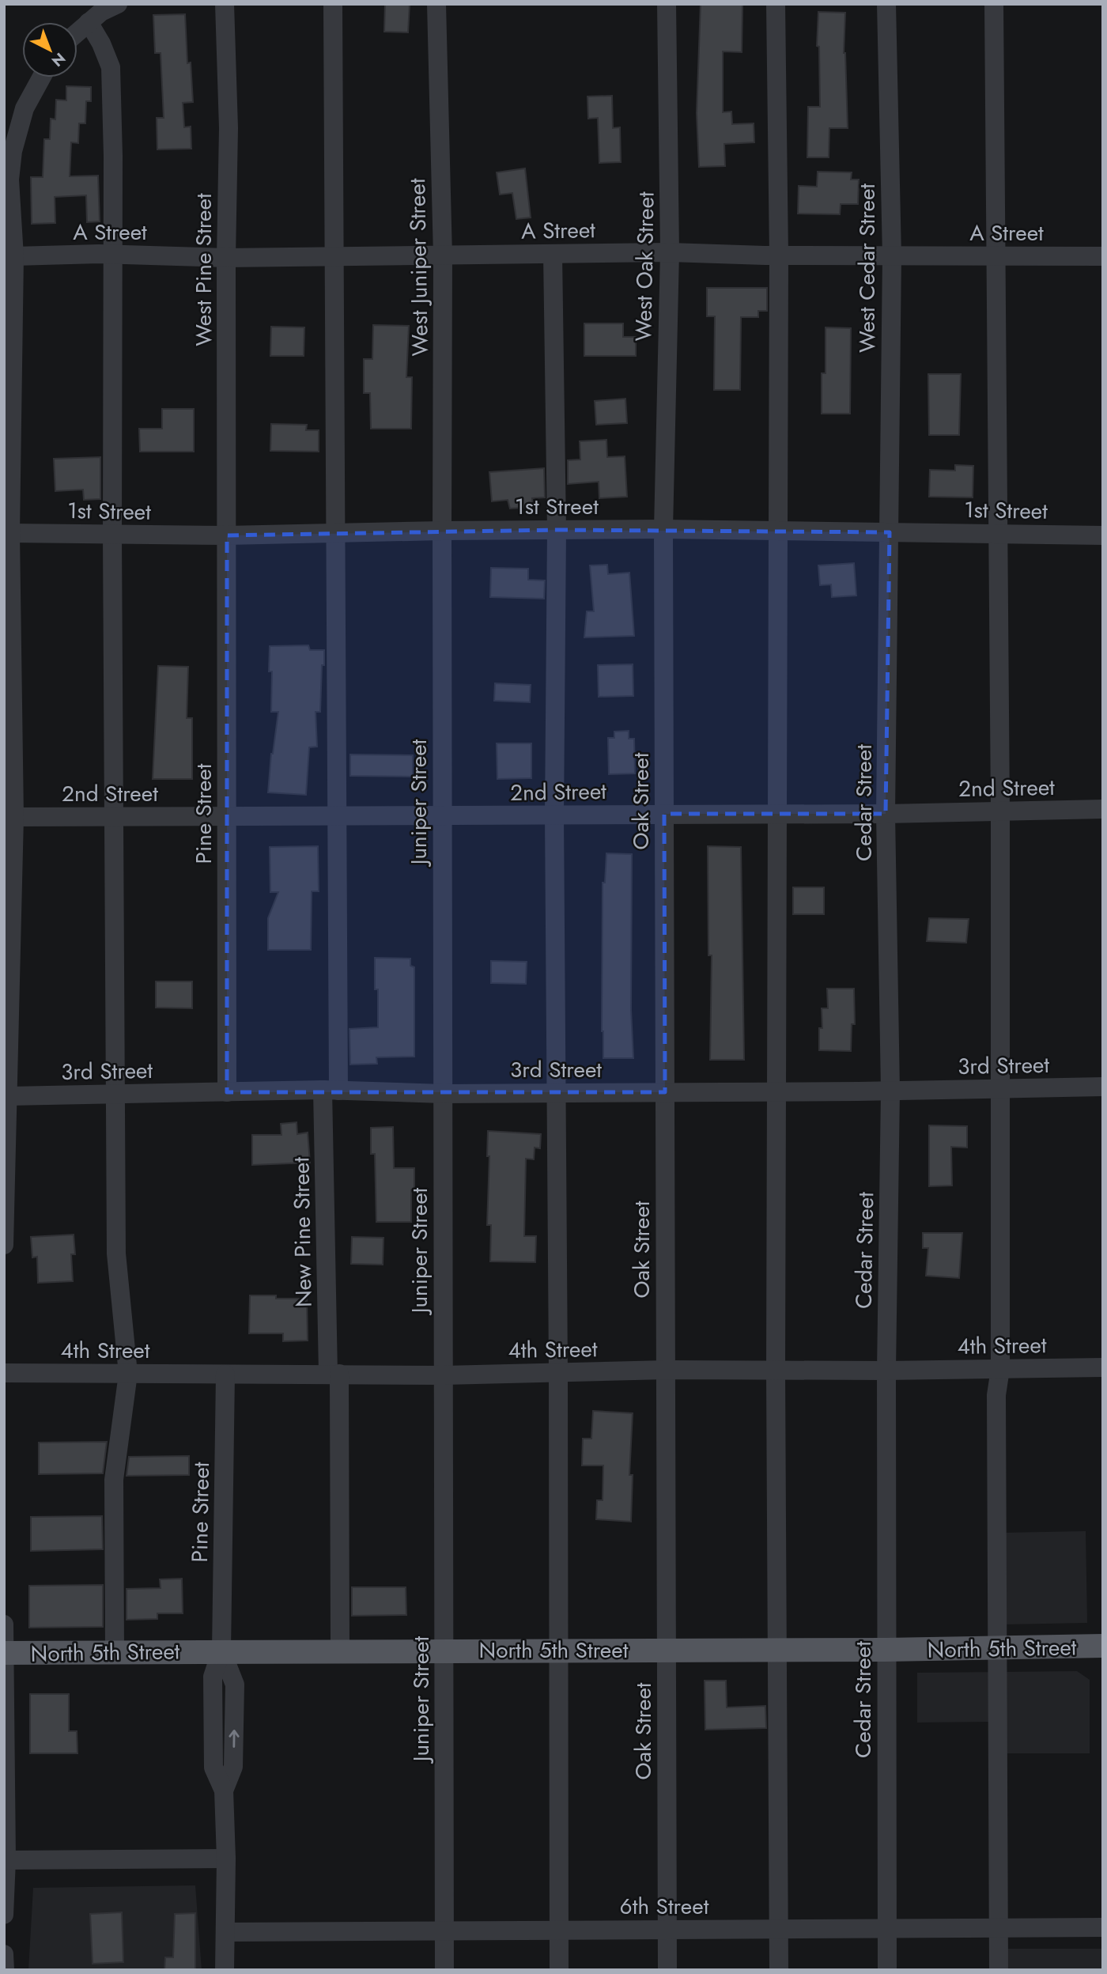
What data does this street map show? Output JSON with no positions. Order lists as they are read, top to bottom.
{
  "streets": {
    "main road": ["North 5th Street"],
    "street": [
      "A Street",
      "West Oak Street",
      "West Juniper Street",
      "West Cedar Street",
      "West Pine Street",
      "1st Street",
      "2nd Street",
      "Oak Street",
      "Juniper Street",
      "Cedar Street",
      "Pine Street",
      "3rd Street",
      "New Pine Street",
      "4th Street",
      "6th Street"
    ]
  },
  "crossings": [
    ["A Street", "West Oak Street"],
    ["A Street", "West Juniper Street"],
    ["A Street", "West Cedar Street"],
    ["A Street", "West Pine Street"],
    ["A Street", "New Pine Street"],
    ["West Oak Street", "1st Street"],
    ["West Oak Street", "Oak Street"],
    ["West Juniper Street", "1st Street"],
    ["West Juniper Street", "Juniper Street"],
    ["West Cedar Street", "1st Street"],
    ["West Cedar Street", "Cedar Street"],
    ["West Pine Street", "1st Street"],
    ["West Pine Street", "Pine Street"],
    ["1st Street", "Oak Street"],
    ["1st Street", "Juniper Street"],
    ["1st Street", "Cedar Street"],
    ["1st Street", "Pine Street"],
    ["1st Street", "New Pine Street"],
    ["2nd Street", "Oak Street"],
    ["2nd Street", "Juniper Street"],
    ["2nd Street", "Cedar Street"],
    ["2nd Street", "Pine Street"],
    ["2nd Street", "New Pine Street"],
    ["Oak Street", "3rd Street"],
    ["Oak Street", "4th Street"],
    ["Oak Street", "North 5th Street"],
    ["Oak Street", "6th Street"],
    ["Juniper Street", "3rd Street"],
    ["Juniper Street", "4th Street"],
    ["Juniper Street", "North 5th Street"],
    ["Juniper Street", "6th Street"],
    ["Cedar Street", "3rd Street"],
    ["Cedar Street", "4th Street"],
    ["Cedar Street", "North 5th Street"],
    ["Cedar Street", "6th Street"],
    ["Pine Street", "3rd Street"],
    ["Pine Street", "4th Street"],
    ["Pine Street", "North 5th Street"],
    ["Pine Street", "6th Street"],
    ["3rd Street", "New Pine Street"],
    ["New Pine Street", "4th Street"],
    ["New Pine Street", "North 5th Street"]
  ],
  "north": "bottom right"
}
